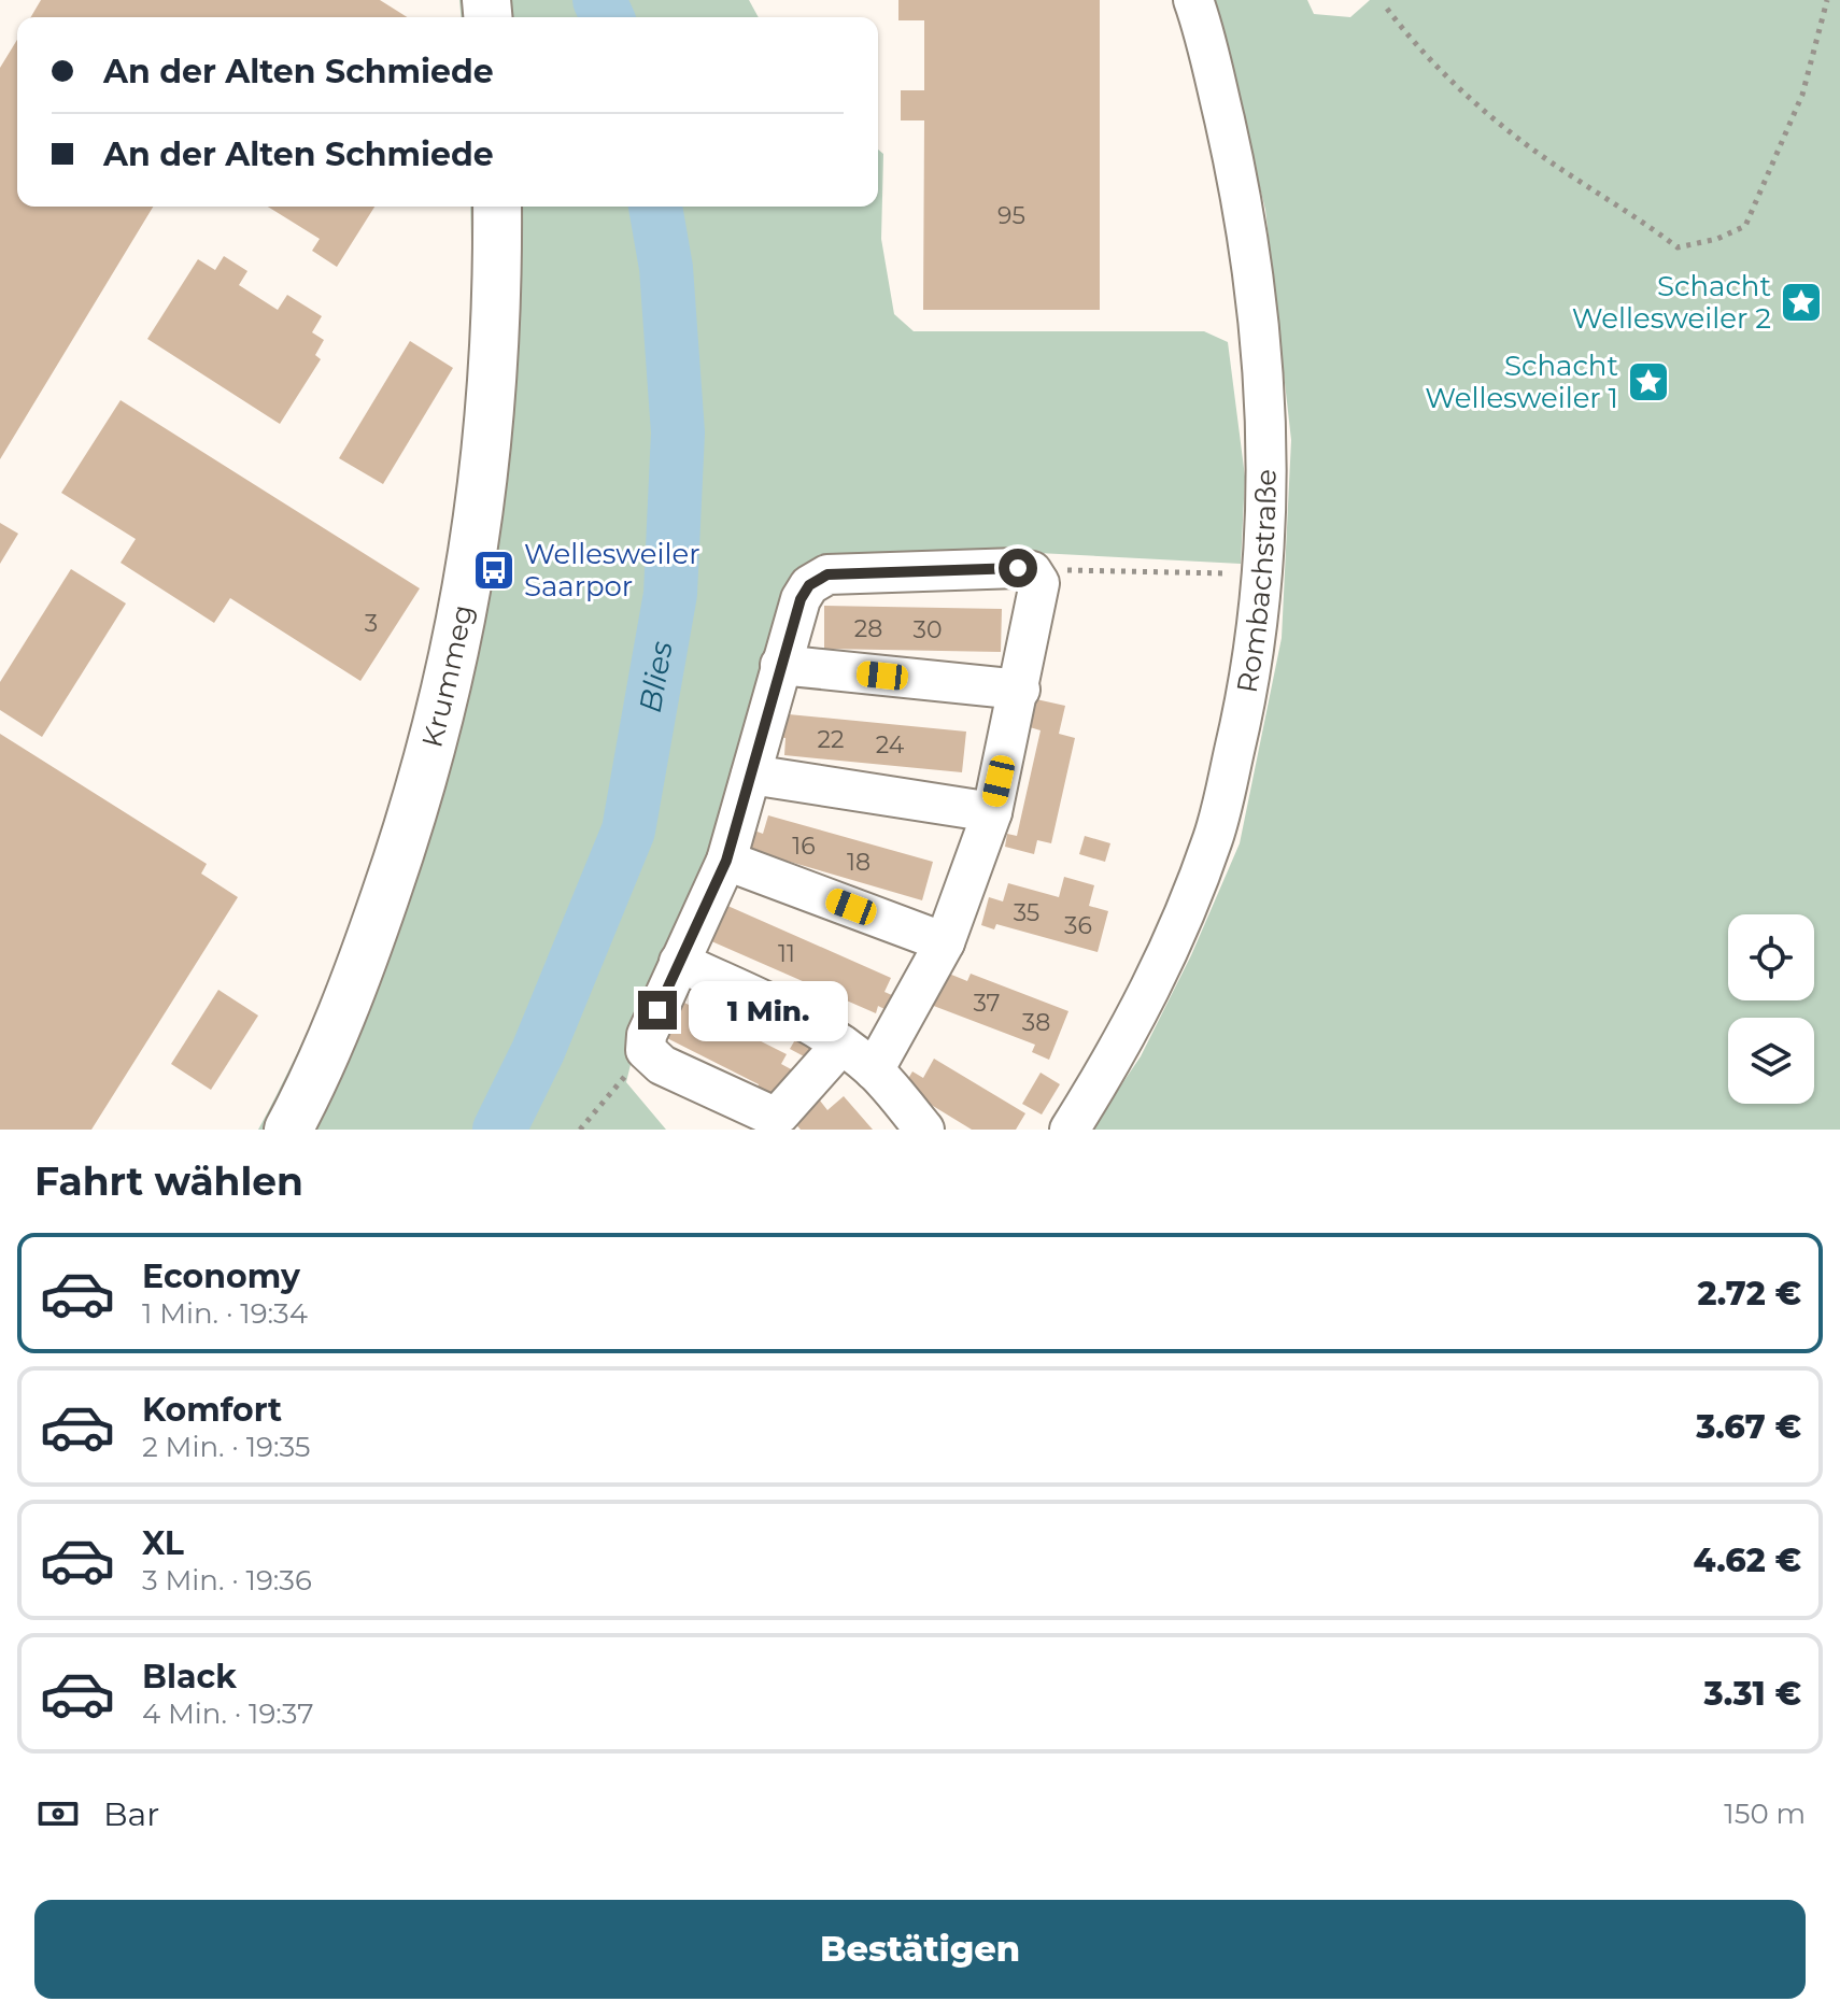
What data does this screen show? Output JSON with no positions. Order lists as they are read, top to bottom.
{
  "streets": {
    "main road": ["Krummeg"],
    "street": ["Rombachstraße"]
  },
  "water": ["Blies"],
  "places": {
    "place": ["Schacht Wellesweiler 2", "Schacht Wellesweiler 1"],
    "bus stop": ["Wellesweiler Saarpor"]
  },
  "house_numbers": [
    "95",
    "3",
    "28",
    "30",
    "22",
    "24",
    "16",
    "18",
    "35",
    "36",
    "11",
    "37",
    "38"
  ],
  "page": {
    "banner": ["An der Alten Schmiede", "An der Alten Schmiede"],
    "bubble": "1 Min.",
    "heading": "Fahrt wählen",
    "list": [
      {
        "name": "Economy",
        "note": "1 Min. · 19:34",
        "value": "2.72 €"
      },
      {
        "name": "Komfort",
        "note": "2 Min. · 19:35",
        "value": "3.67 €"
      },
      {
        "name": "XL",
        "note": "3 Min. · 19:36",
        "value": "4.62 €"
      },
      {
        "name": "Black",
        "note": "4 Min. · 19:37",
        "value": "3.31 €"
      }
    ],
    "pay": ["Bar", "150 m"],
    "buttons": "Bestätigen"
  }
}
